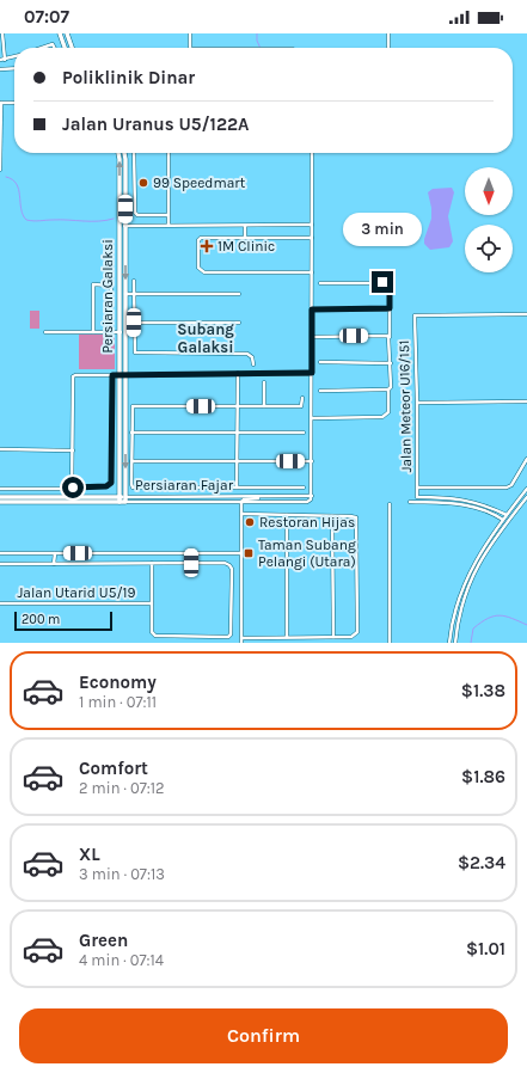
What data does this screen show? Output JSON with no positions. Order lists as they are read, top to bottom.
{
  "streets": {
    "main road": ["Persiaran Galaksi", "Persiaran Fajar"],
    "street": ["Jalan Meteor U16/151", "Jalan Utarid U5/19"]
  },
  "crossings": [
    ["Persiaran Galaksi", "Persiaran Fajar"]
  ],
  "districts": ["Subang Galaksi"],
  "places": {
    "other": ["99 Speedmart", "Restoran Hijas"],
    "health": ["1M Clinic"],
    "transit": ["Taman Subang Pelangi (Utara)"]
  },
  "scale_bar": "200 m",
  "north": "bottom",
  "page": {
    "status": "07:07",
    "banner": ["Poliklinik Dinar", "Jalan Uranus U5/122A"],
    "bubble": "3 min",
    "scale": "200 m",
    "list": [
      {
        "name": "Economy",
        "note": "1 min · 07:11",
        "value": "$1.38"
      },
      {
        "name": "Comfort",
        "note": "2 min · 07:12",
        "value": "$1.86"
      },
      {
        "name": "XL",
        "note": "3 min · 07:13",
        "value": "$2.34"
      },
      {
        "name": "Green",
        "note": "4 min · 07:14",
        "value": "$1.01"
      }
    ],
    "buttons": "Confirm"
  }
}
